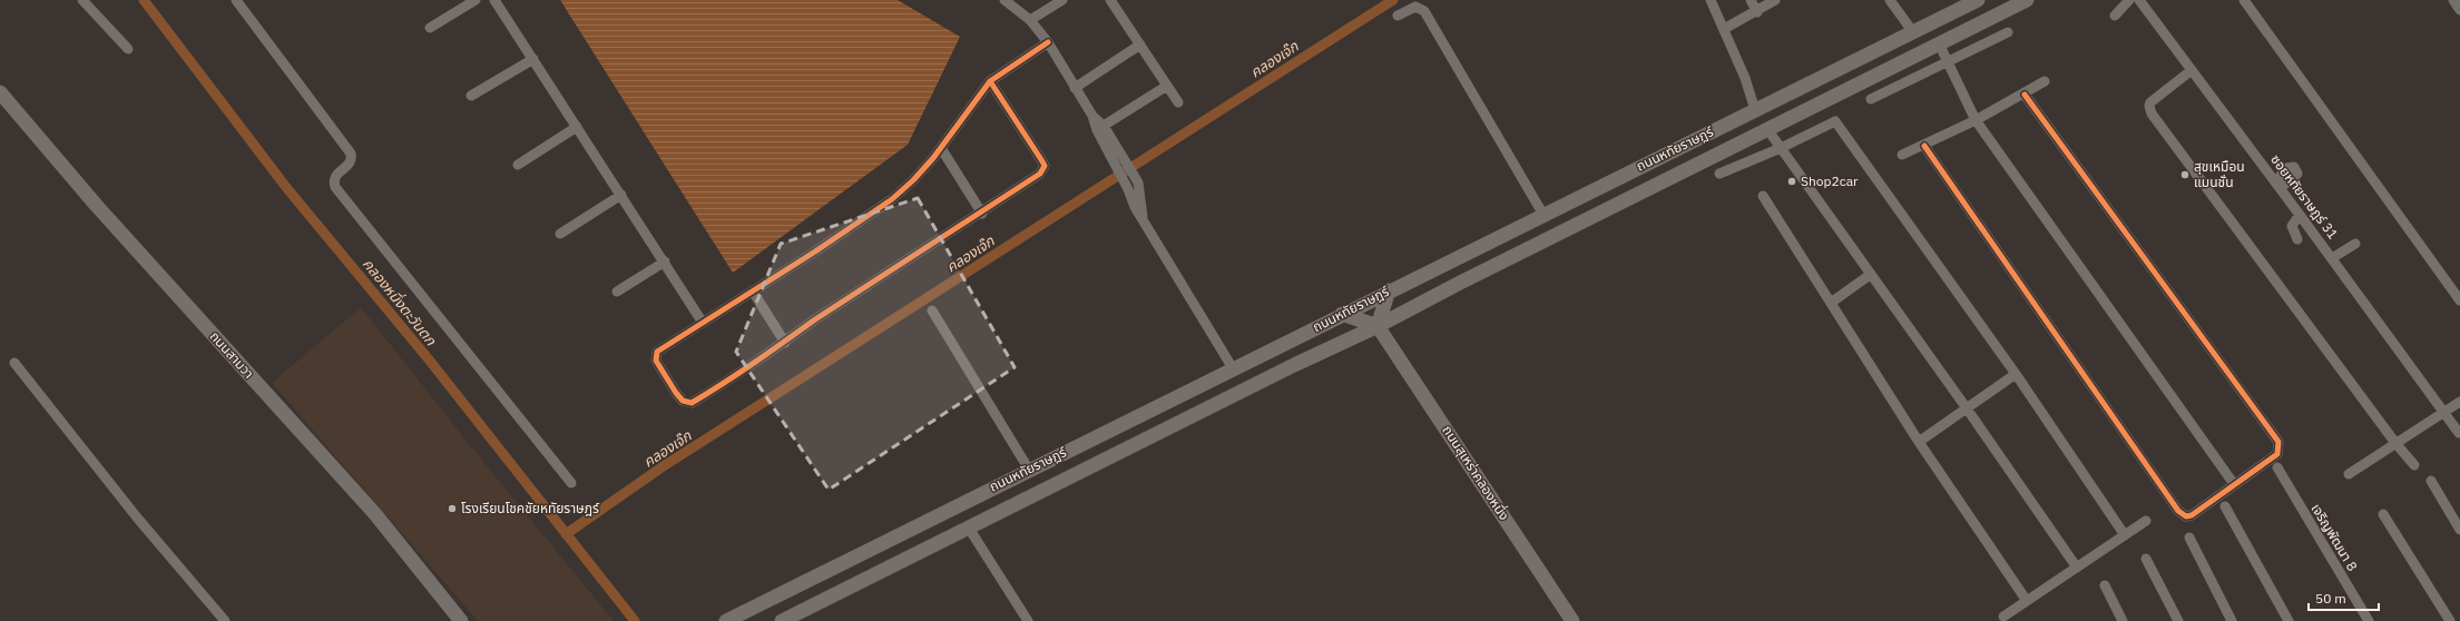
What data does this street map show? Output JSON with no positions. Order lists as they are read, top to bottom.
{
  "streets": {
    "main road": ["ถนนหทัยราษฎร์", "ถนนสามวา", "ถนนสุเหร่าคลองหนึ่ง"],
    "street": ["ซอยหทัยราษฎร์ 31", "เจริญพัฒนา 8"]
  },
  "crossings": [
    ["ถนนหทัยราษฎร์", "ถนนสุเหร่าคลองหนึ่ง"]
  ],
  "water": ["คลองเจ๊ก", "คลองหนึ่งตะวันตก"],
  "places": ["สุขเหมือน แมนชั่น", "Shop2car", "โรงเรียนโชคชัยหทัยราษฎร์"],
  "scale_bar": "50 m"
}
